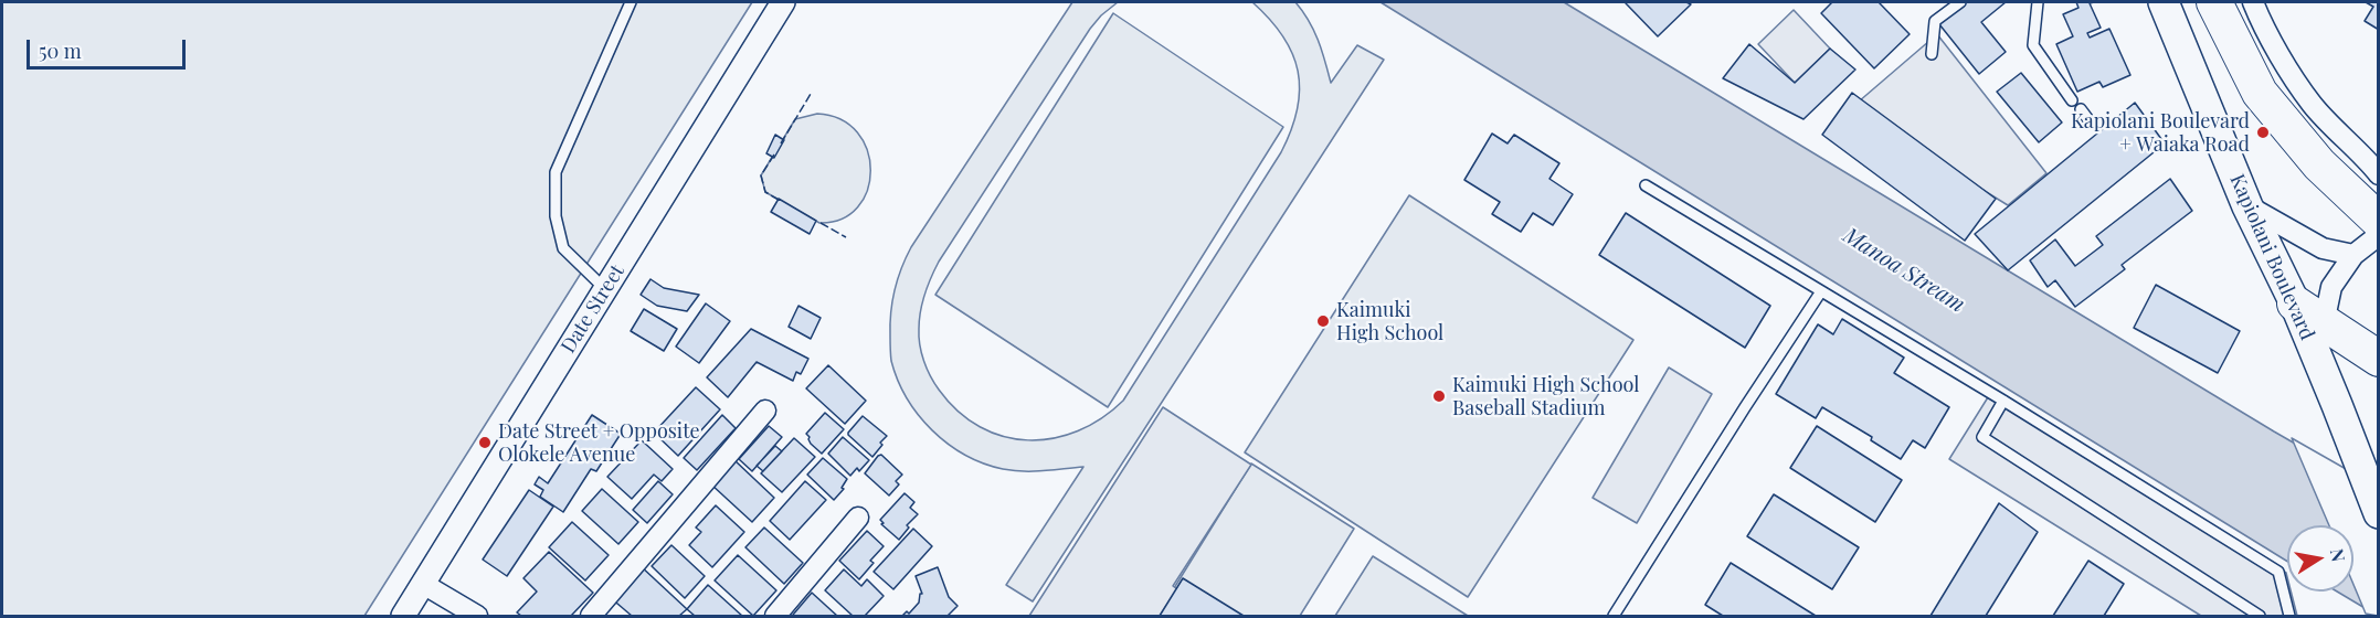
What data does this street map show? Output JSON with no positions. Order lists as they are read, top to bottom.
{
  "streets": {
    "main road": ["Kapiolani Boulevard"],
    "street": ["Date Street"]
  },
  "water": ["Manoa Stream"],
  "places": [
    "Kapiolani Boulevard + Waiaka Road",
    "Kaimuki High School",
    "Kaimuki High School Baseball Stadium",
    "Date Street + Opposite Olokele Avenue"
  ],
  "scale_bar": "50 m",
  "north": "right"
}
